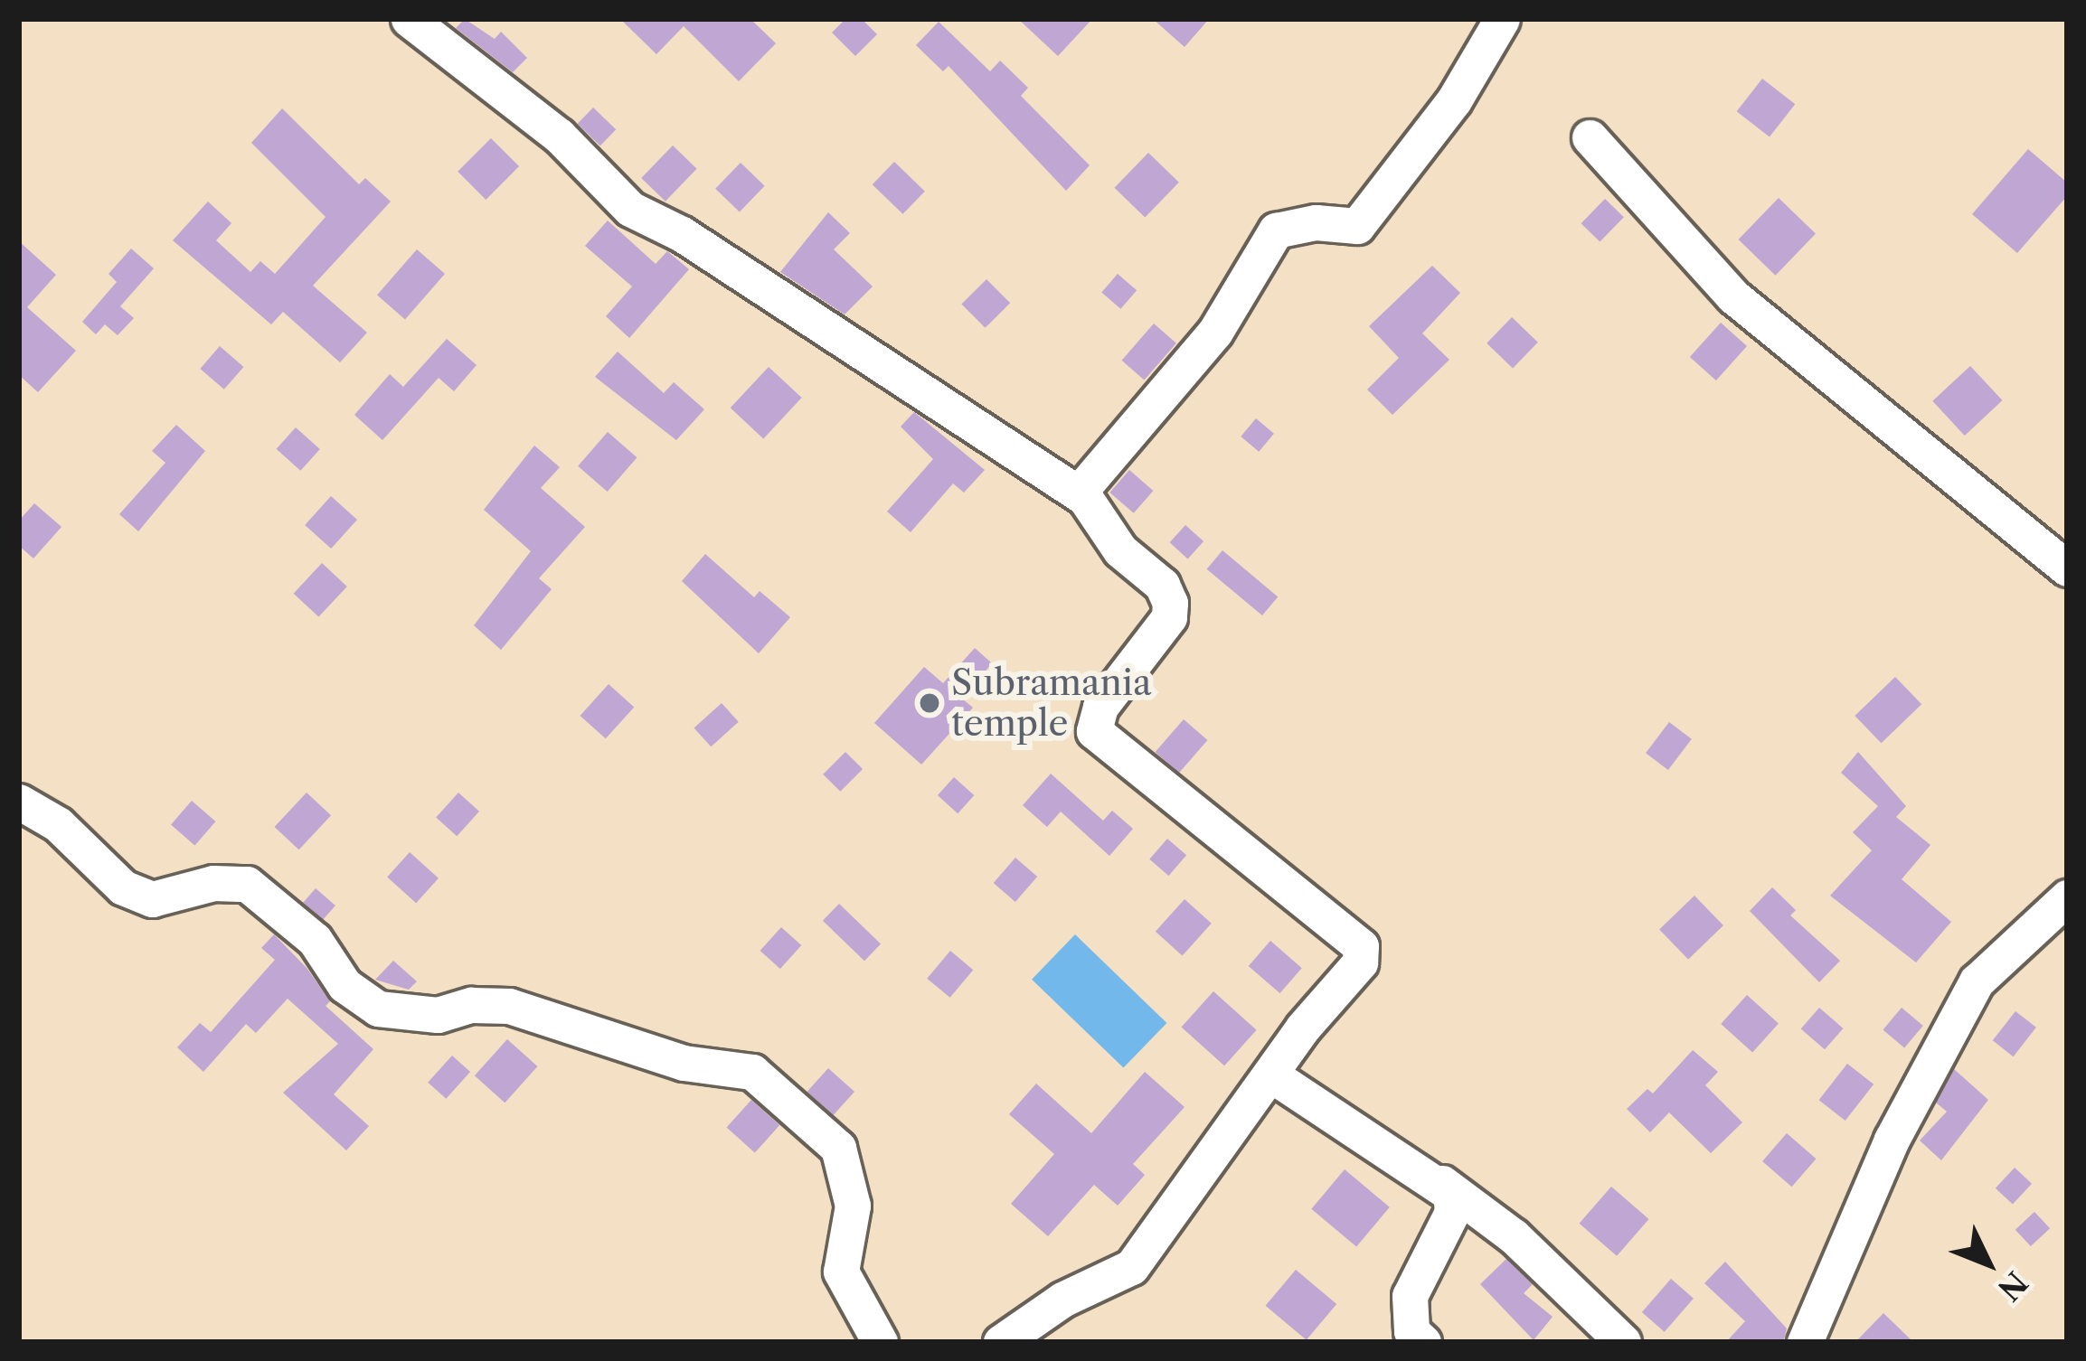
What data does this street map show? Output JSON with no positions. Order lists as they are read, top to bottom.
{
  "places": ["Subramania temple"],
  "north": "bottom right"
}
